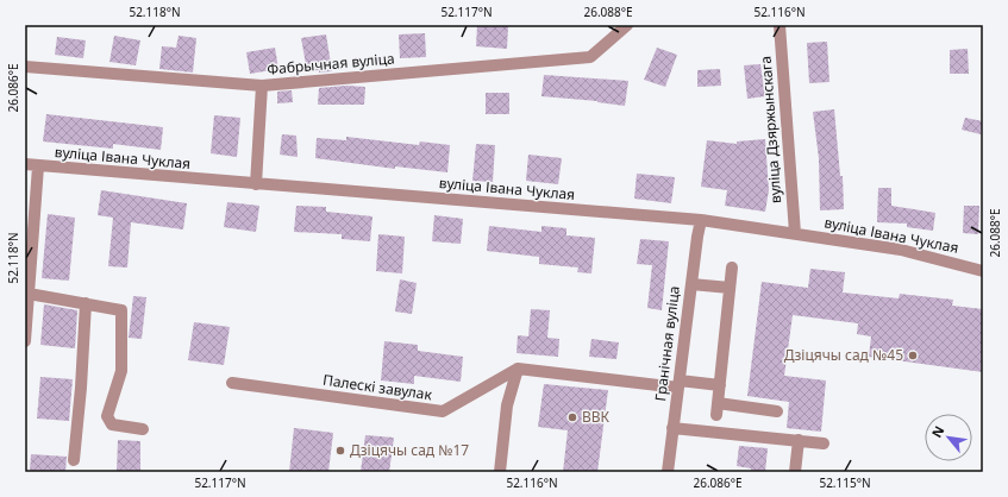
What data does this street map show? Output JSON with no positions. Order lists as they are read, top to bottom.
{
  "streets": {
    "street": [
      "Фабрычная вуліца",
      "вуліца Дзяржынскага",
      "вуліца Івана Чуклая",
      "Гранічная вуліца",
      "Палескі завулак"
    ]
  },
  "crossings": [
    ["вуліца Дзяржынскага", "вуліца Івана Чуклая"],
    ["вуліца Івана Чуклая", "Гранічная вуліца"]
  ],
  "places": ["Дзіцячы сад №45", "ВВК", "Дзіцячы сад №17"],
  "north": "top left",
  "coordinates": [
    "52.118°N",
    "52.117°N",
    "26.088°E",
    "52.116°N",
    "26.086°E",
    "52.115°N"
  ]
}
